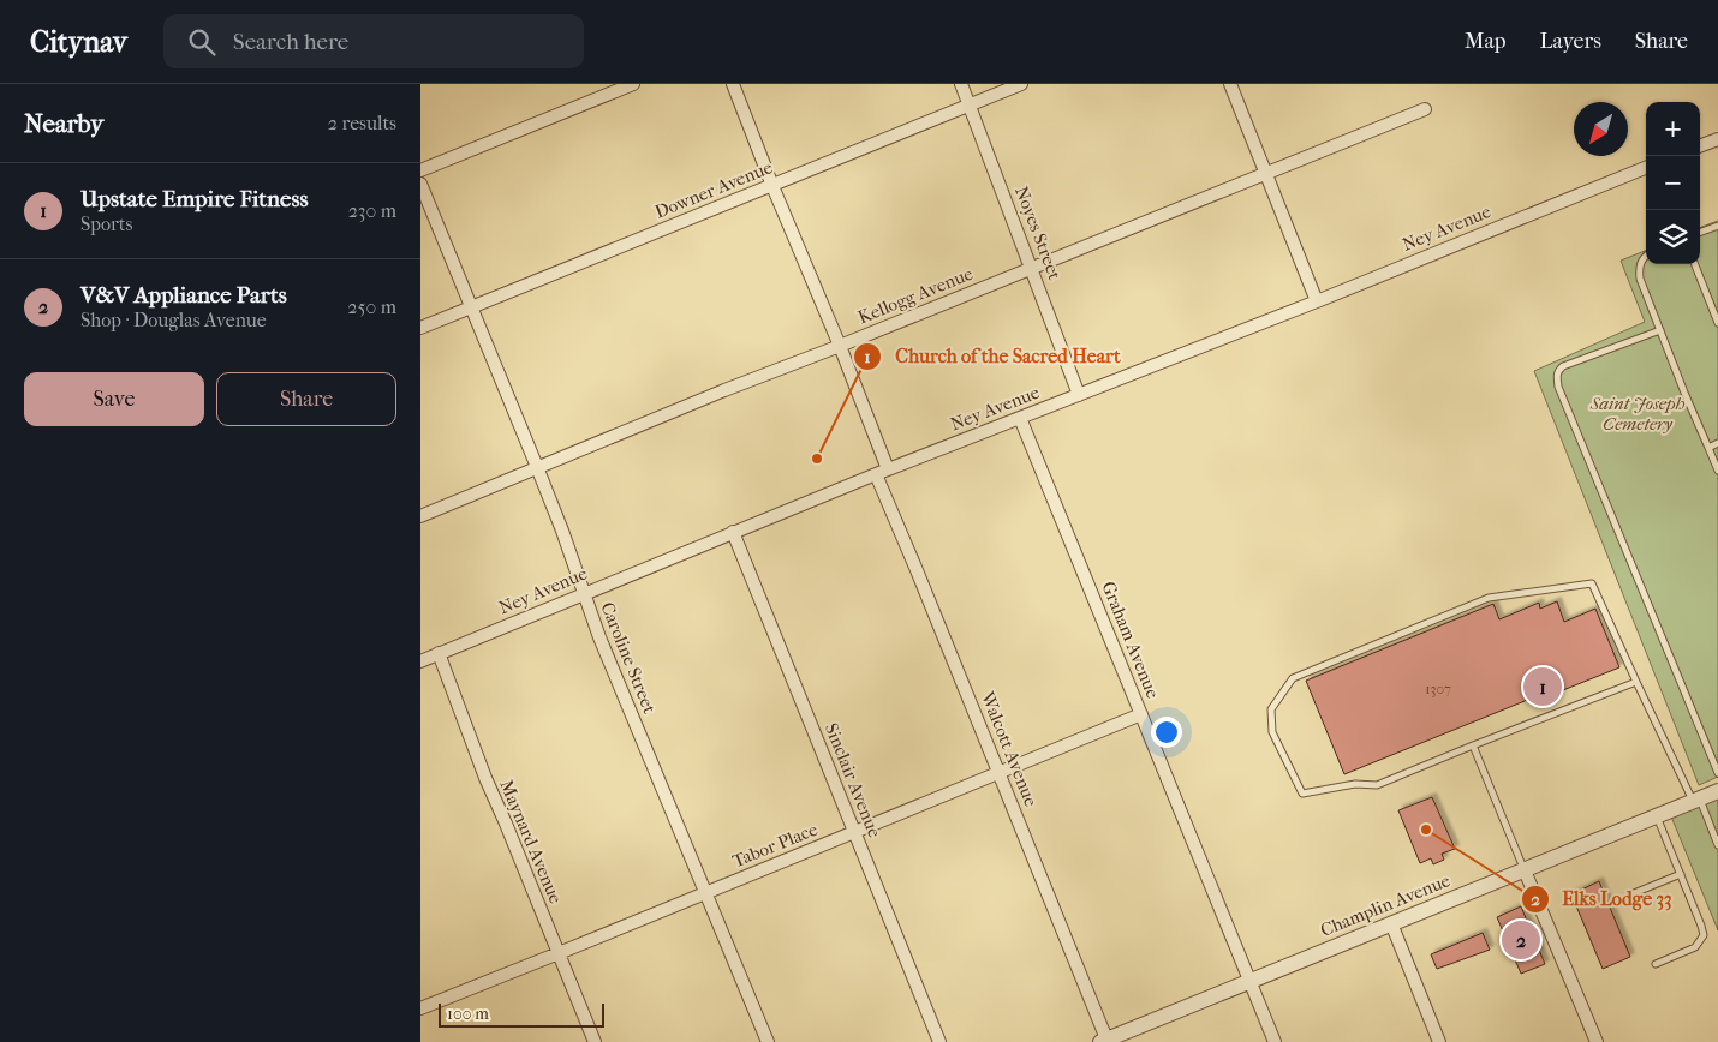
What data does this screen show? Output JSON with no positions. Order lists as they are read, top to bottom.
{
  "streets": {
    "street": [
      "Downer Avenue",
      "Ney Avenue",
      "Noyes Street",
      "Kellogg Avenue",
      "Graham Avenue",
      "Caroline Street",
      "Walcott Avenue",
      "Sinclair Avenue",
      "Maynard Avenue",
      "Tabor Place",
      "Champlin Avenue"
    ]
  },
  "crossings": [
    ["Downer Avenue", "Noyes Street"],
    ["Downer Avenue", "Caroline Street"],
    ["Downer Avenue", "Walcott Avenue"],
    ["Ney Avenue", "Noyes Street"],
    ["Ney Avenue", "Graham Avenue"],
    ["Ney Avenue", "Caroline Street"],
    ["Ney Avenue", "Walcott Avenue"],
    ["Ney Avenue", "Sinclair Avenue"],
    ["Ney Avenue", "Maynard Avenue"],
    ["Noyes Street", "Kellogg Avenue"],
    ["Kellogg Avenue", "Caroline Street"],
    ["Kellogg Avenue", "Walcott Avenue"],
    ["Graham Avenue", "Tabor Place"],
    ["Graham Avenue", "Champlin Avenue"],
    ["Caroline Street", "Tabor Place"],
    ["Walcott Avenue", "Tabor Place"],
    ["Walcott Avenue", "Champlin Avenue"],
    ["Sinclair Avenue", "Tabor Place"],
    ["Maynard Avenue", "Tabor Place"]
  ],
  "parks": ["Saint Joseph Cemetery"],
  "places": ["Church of the Sacred Heart", "Elks Lodge 33"],
  "house_numbers": ["1307"],
  "scale_bar": "100 m",
  "north": "bottom left",
  "page": {
    "header": "Citynav",
    "search": "Search here",
    "nav": ["Map", "Layers", "Share"],
    "heading": ["Nearby", "2 results"],
    "map_buttons": ["+", "−"],
    "list": [
      {
        "mark": "1",
        "name": "Upstate Empire Fitness",
        "note": "Sports",
        "value": "230 m"
      },
      {
        "mark": "2",
        "name": "V&V Appliance Parts",
        "note": "Shop · Douglas Avenue",
        "value": "250 m"
      }
    ],
    "buttons": ["Save", "Share"],
    "pins": ["1", "2"],
    "scale": "100 m"
  }
}
